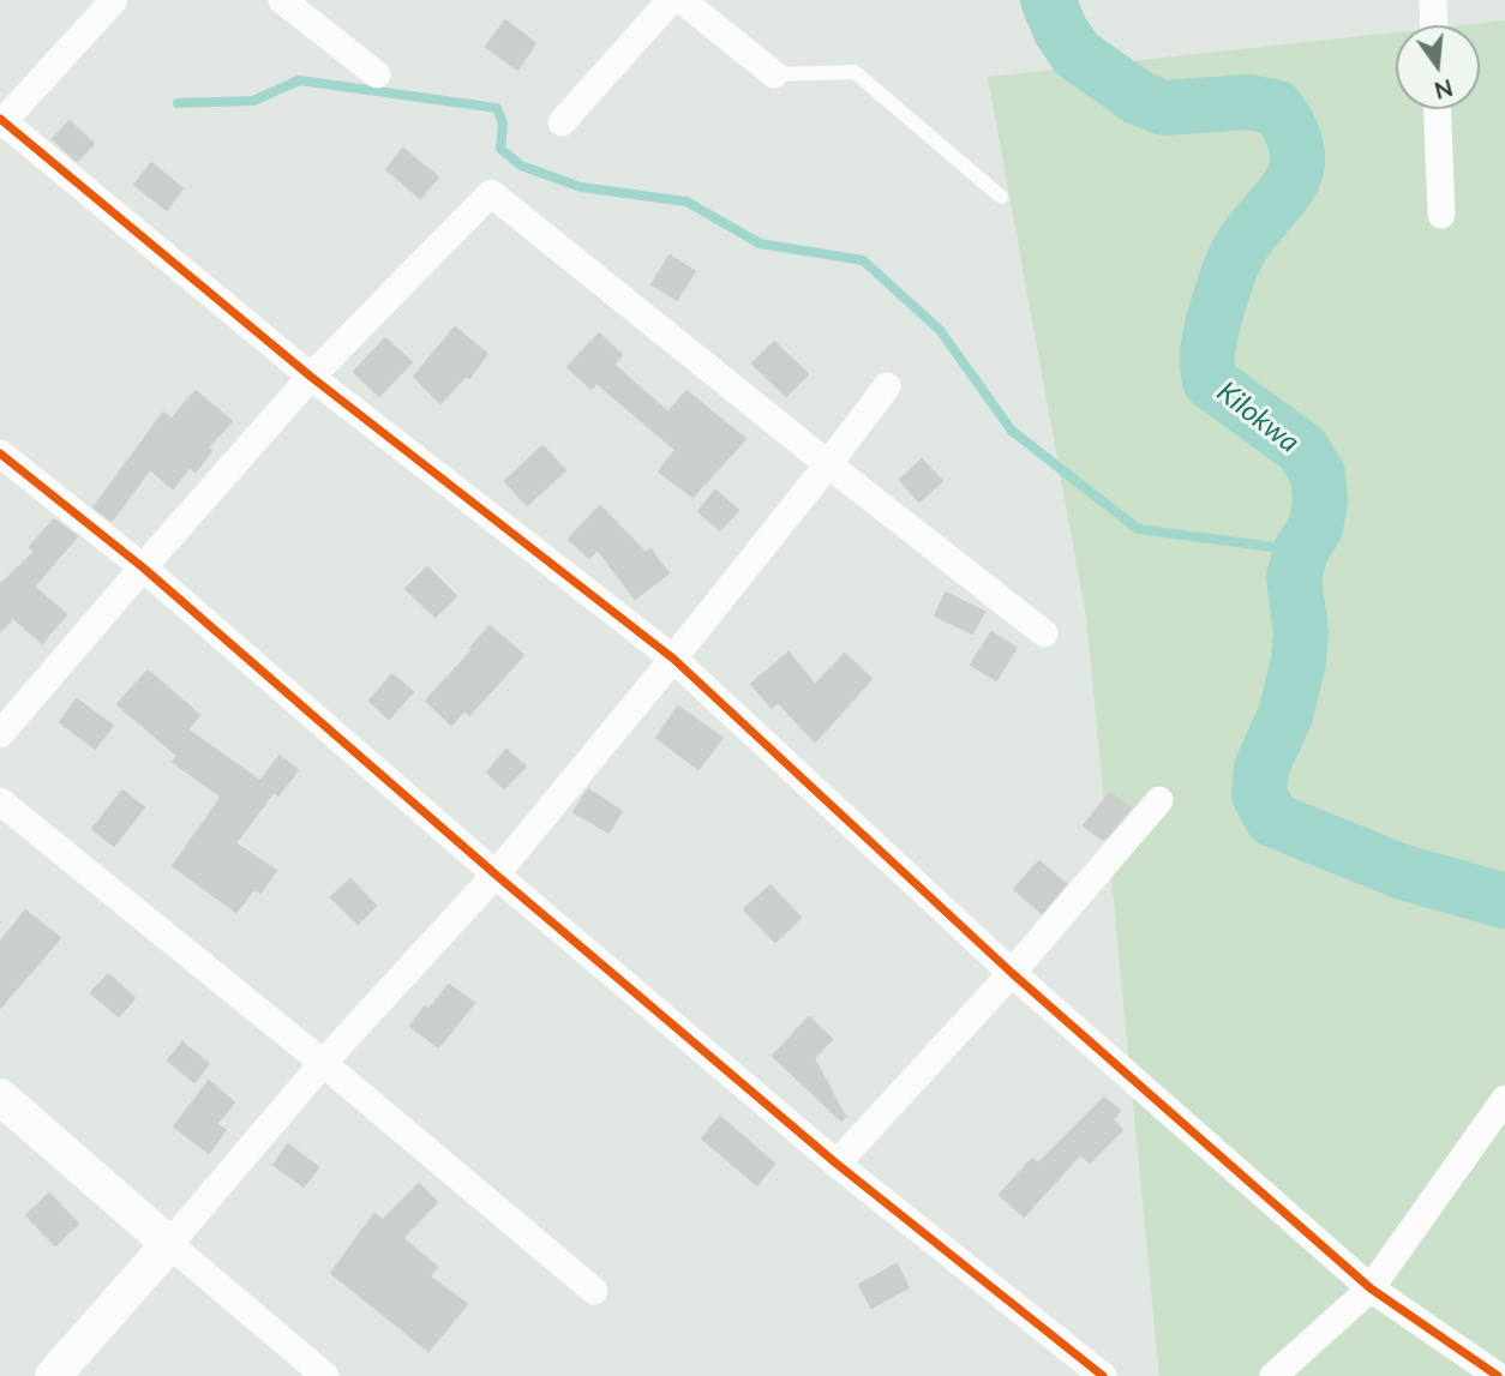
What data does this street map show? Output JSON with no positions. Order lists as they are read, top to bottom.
{
  "water": ["Kilokwa"],
  "north": "bottom"
}
